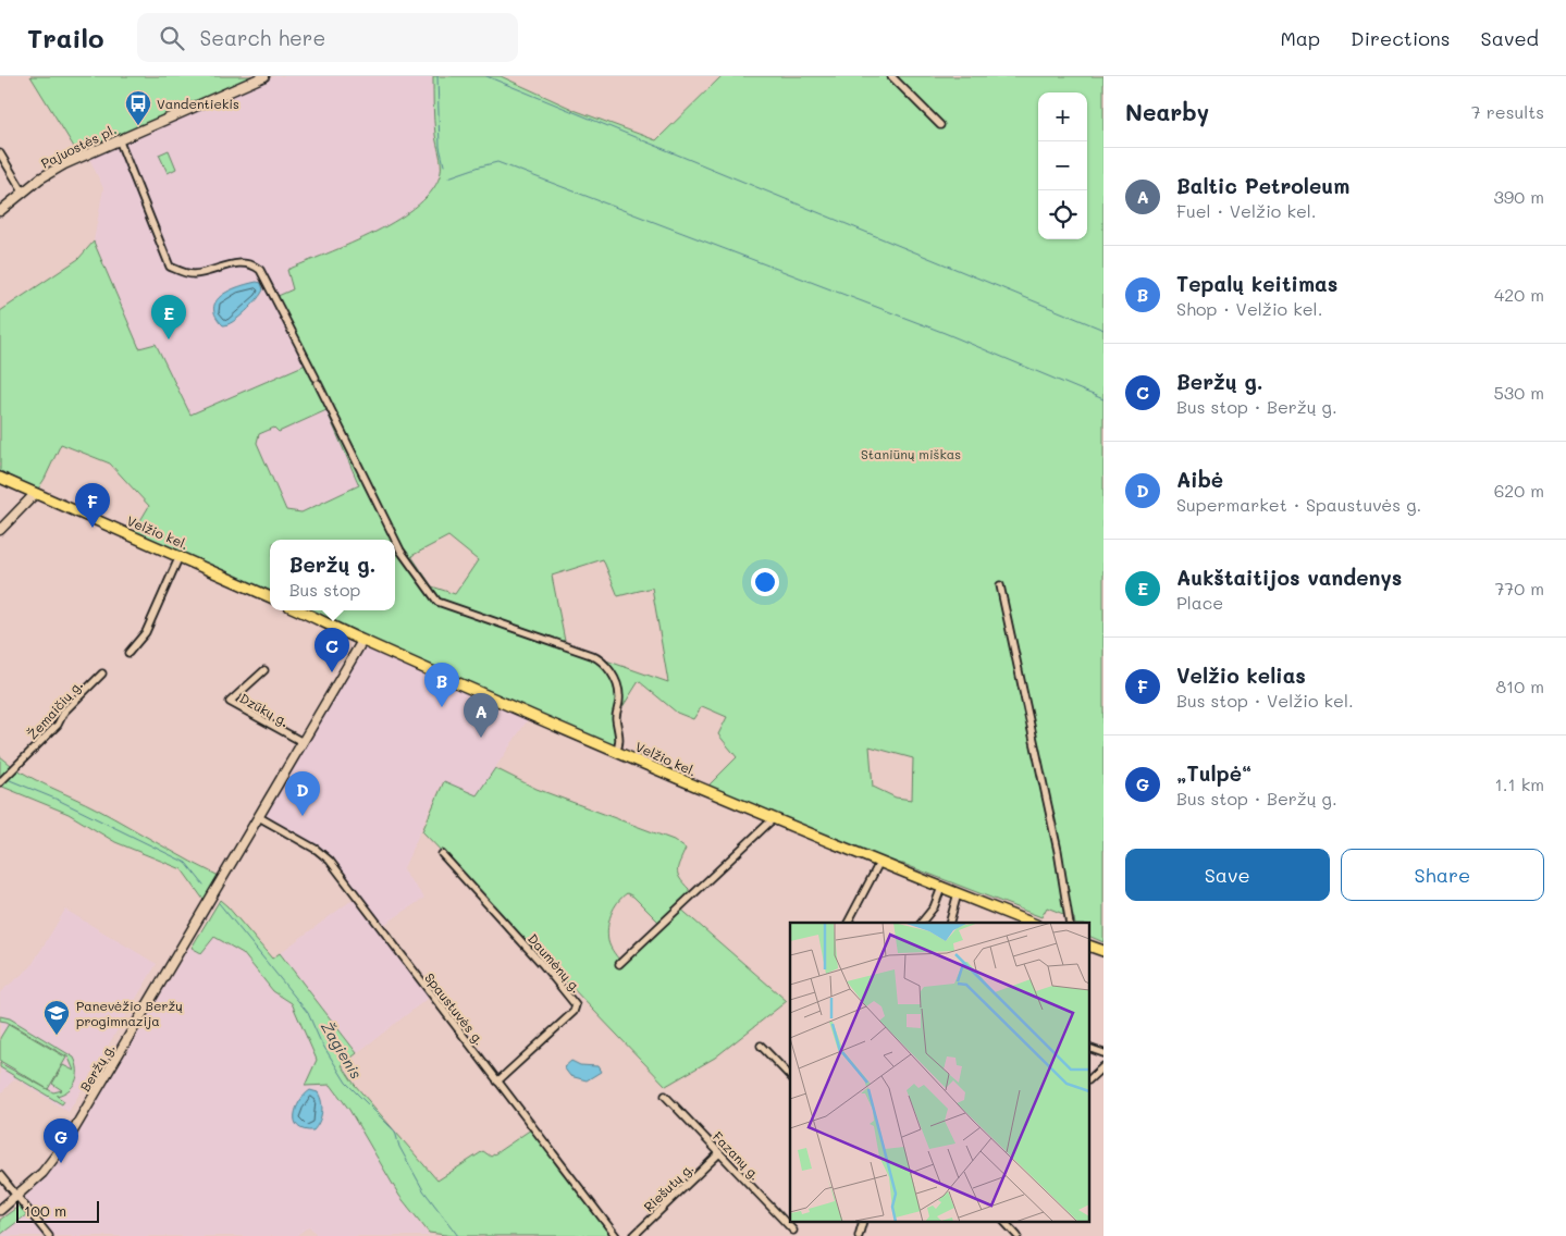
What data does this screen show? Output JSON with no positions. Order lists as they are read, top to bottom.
{
  "streets": {
    "main road": ["Pajuostės pl.", "Velžio kel.", "Beržų g."],
    "street": [
      "Žemaičių g.",
      "Dzūkų g.",
      "Daumėnų g.",
      "Spaustuvės g.",
      "Fazanų g.",
      "Riešutų g."
    ]
  },
  "crossings": [
    ["Velžio kel.", "Beržų g."],
    ["Dzūkų g.", "Beržų g."],
    ["Daumėnų g.", "Spaustuvės g."],
    ["Spaustuvės g.", "Beržų g."],
    ["Fazanų g.", "Riešutų g."]
  ],
  "water": ["Žagienis"],
  "parks": ["Staniūnų miškas"],
  "places": {
    "bus stop": ["Vandentiekis"],
    "school or university": ["Panevėžio Beržų progimnazija"]
  },
  "scale_bar": "100 m",
  "page": {
    "header": "Trailo",
    "search": "Search here",
    "nav": ["Map", "Directions", "Saved"],
    "heading": ["Nearby", "7 results"],
    "map_buttons": ["+", "−"],
    "list": [
      {
        "mark": "A",
        "name": "Baltic Petroleum",
        "note": "Fuel · Velžio kel.",
        "value": "390 m"
      },
      {
        "mark": "B",
        "name": "Tepalų keitimas",
        "note": "Shop · Velžio kel.",
        "value": "420 m"
      },
      {
        "mark": "C",
        "name": "Beržų g.",
        "note": "Bus stop · Beržų g.",
        "value": "530 m"
      },
      {
        "mark": "D",
        "name": "Aibė",
        "note": "Supermarket · Spaustuvės g.",
        "value": "620 m"
      },
      {
        "mark": "E",
        "name": "Aukštaitijos vandenys",
        "note": "Place",
        "value": "770 m"
      },
      {
        "mark": "F",
        "name": "Velžio kelias",
        "note": "Bus stop · Velžio kel.",
        "value": "810 m"
      },
      {
        "mark": "G",
        "name": "„Tulpė“",
        "note": "Bus stop · Beržų g.",
        "value": "1.1 km"
      }
    ],
    "pins": [
      "E",
      "F",
      "C",
      "B",
      "A",
      "D",
      "G"
    ],
    "popup": ["Beržų g.", "Bus stop"],
    "buttons": ["Save", "Share"],
    "scale": "100 m"
  }
}
